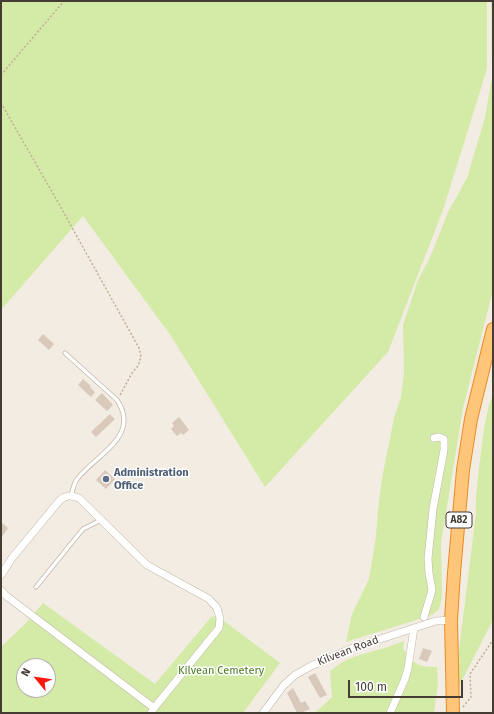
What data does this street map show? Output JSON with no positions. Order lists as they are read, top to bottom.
{
  "streets": {
    "highway": ["A82"],
    "street": ["Kilvean Road"]
  },
  "crossings": [
    ["A82", "Kilvean Road"]
  ],
  "parks": ["Kilvean Cemetery"],
  "places": ["Administration Office"],
  "scale_bar": "100 m",
  "north": "top left"
}
